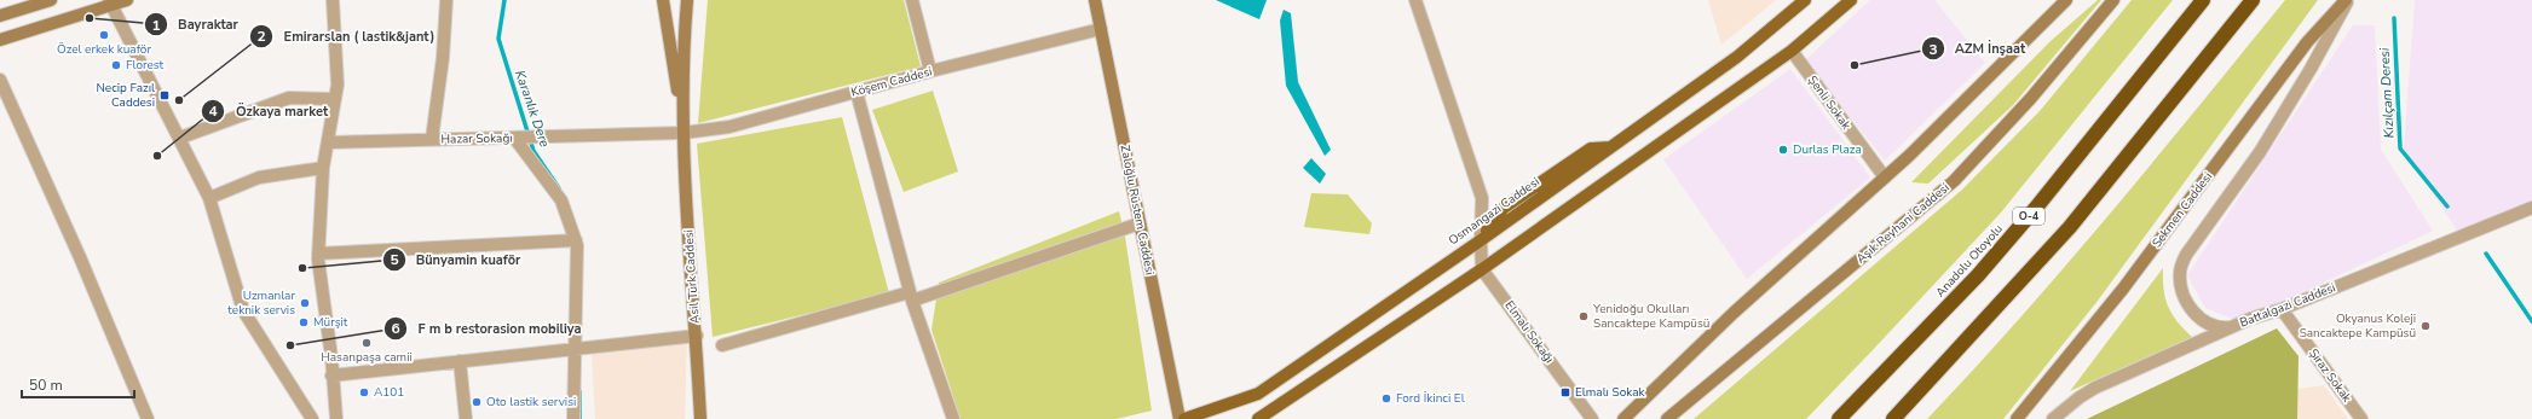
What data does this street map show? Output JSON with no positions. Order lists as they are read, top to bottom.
{
  "streets": {
    "highway": ["O-4", "Anadolu Otoyolu"],
    "main road": [
      "Zaloğlu Rüstem Caddesi",
      "Sekmen Caddesi",
      "Osmangazi Caddesi",
      "Aşık Reyhani Caddesi",
      "Asil Türk Caddesi"
    ],
    "street": [
      "Köşem Caddesi",
      "Şenli Sokak",
      "Hazar Sokağı",
      "Battalgazi Caddesi",
      "Elmalı Sokağı",
      "Şiraz Sokak"
    ]
  },
  "crossings": [
    ["Köşem Caddesi", "Hazar Sokağı"],
    ["Köşem Caddesi", "Zaloğlu Rüstem Caddesi"],
    ["Köşem Caddesi", "Asil Türk Caddesi"],
    ["Hazar Sokağı", "Asil Türk Caddesi"],
    ["Battalgazi Caddesi", "Şiraz Sokak"]
  ],
  "water": ["Kızılçam Deresi", "Karanlık Dere"],
  "places": {
    "other": [
      "Bayraktar",
      "Özel erkek kuaför",
      "Florest",
      "AZM İnşaat",
      "Emirarslan ( lastik&jant)",
      "Durlas Plaza",
      "Özkaya market",
      "Bünyamin kuaför",
      "Uzmanlar teknik servis",
      "Yenidoğu Okulları Sancaktepe Kampüsü",
      "Mürşit",
      "Okyanus Koleji Sancaktepe Kampüsü",
      "Hasanpaşa camii",
      "F m b restorasion mobiliya",
      "A101",
      "Ford İkinci El",
      "Oto lastik servisi"
    ],
    "transit": ["Necip Fazıl Caddesi", "Elmalı Sokak"]
  },
  "scale_bar": "50 m"
}
